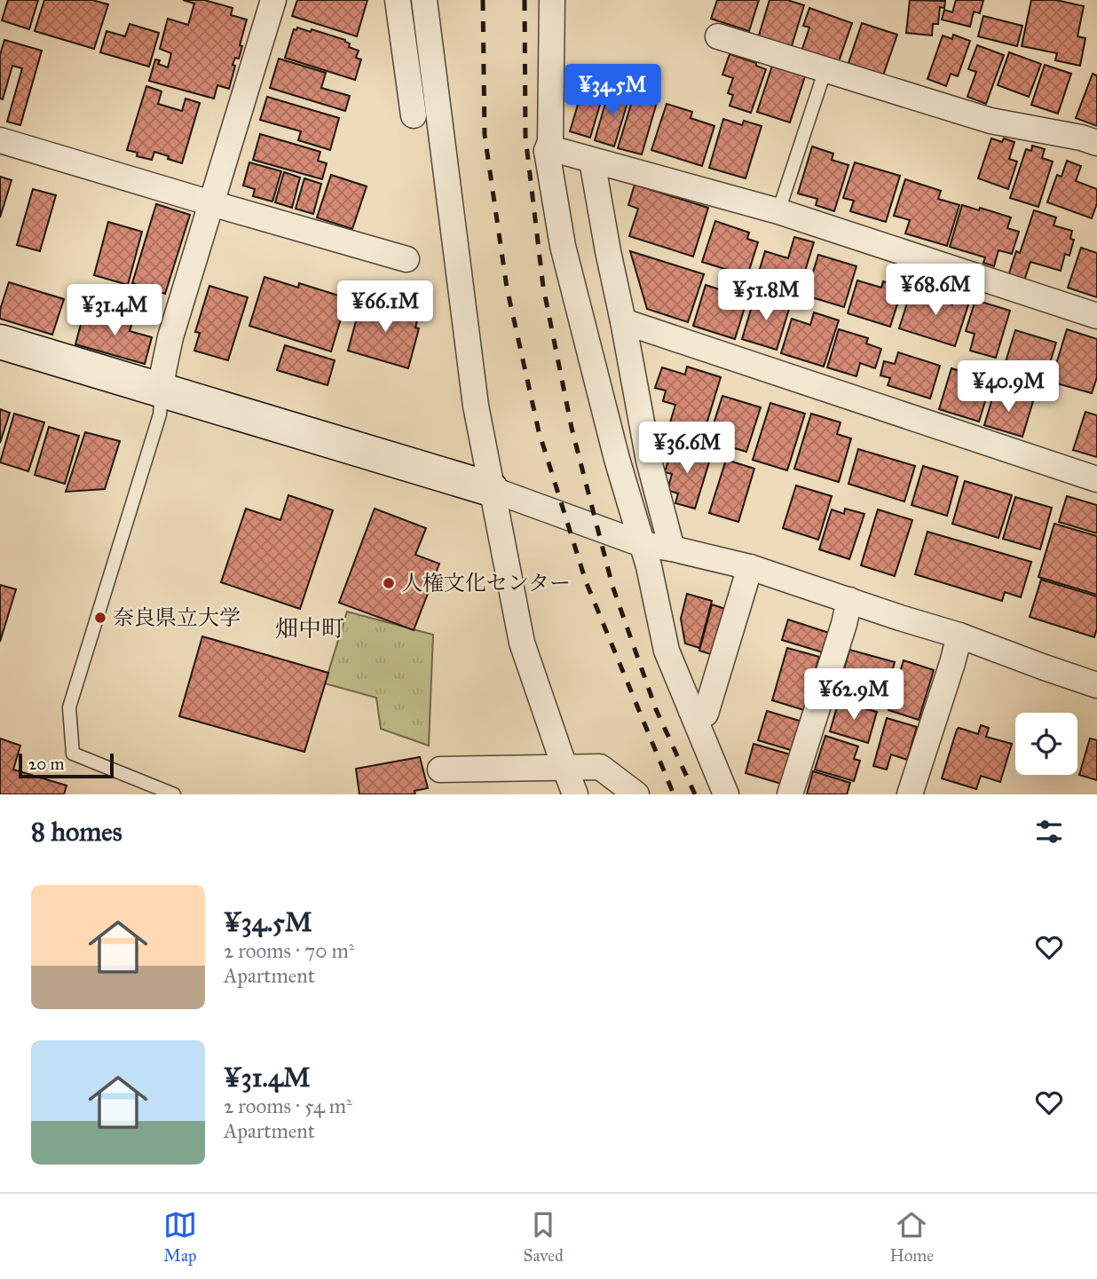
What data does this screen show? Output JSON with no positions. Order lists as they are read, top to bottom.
{
  "districts": ["畑中町"],
  "places": ["人権文化センター", "奈良県立大学"],
  "scale_bar": "20 m",
  "page": {
    "price": [
      "¥34.5M",
      "¥68.6M",
      "¥51.8M",
      "¥66.1M",
      "¥31.4M",
      "¥40.9M",
      "¥36.6M",
      "¥62.9M"
    ],
    "scale": "20 m",
    "heading": "8 homes",
    "list": [
      {
        "name": "¥34.5M",
        "note": "2 rooms · 70 m² · Apartment"
      },
      {
        "name": "¥31.4M",
        "note": "2 rooms · 54 m² · Apartment"
      }
    ],
    "tabs": ["Map", "Saved", "Home"]
  }
}
